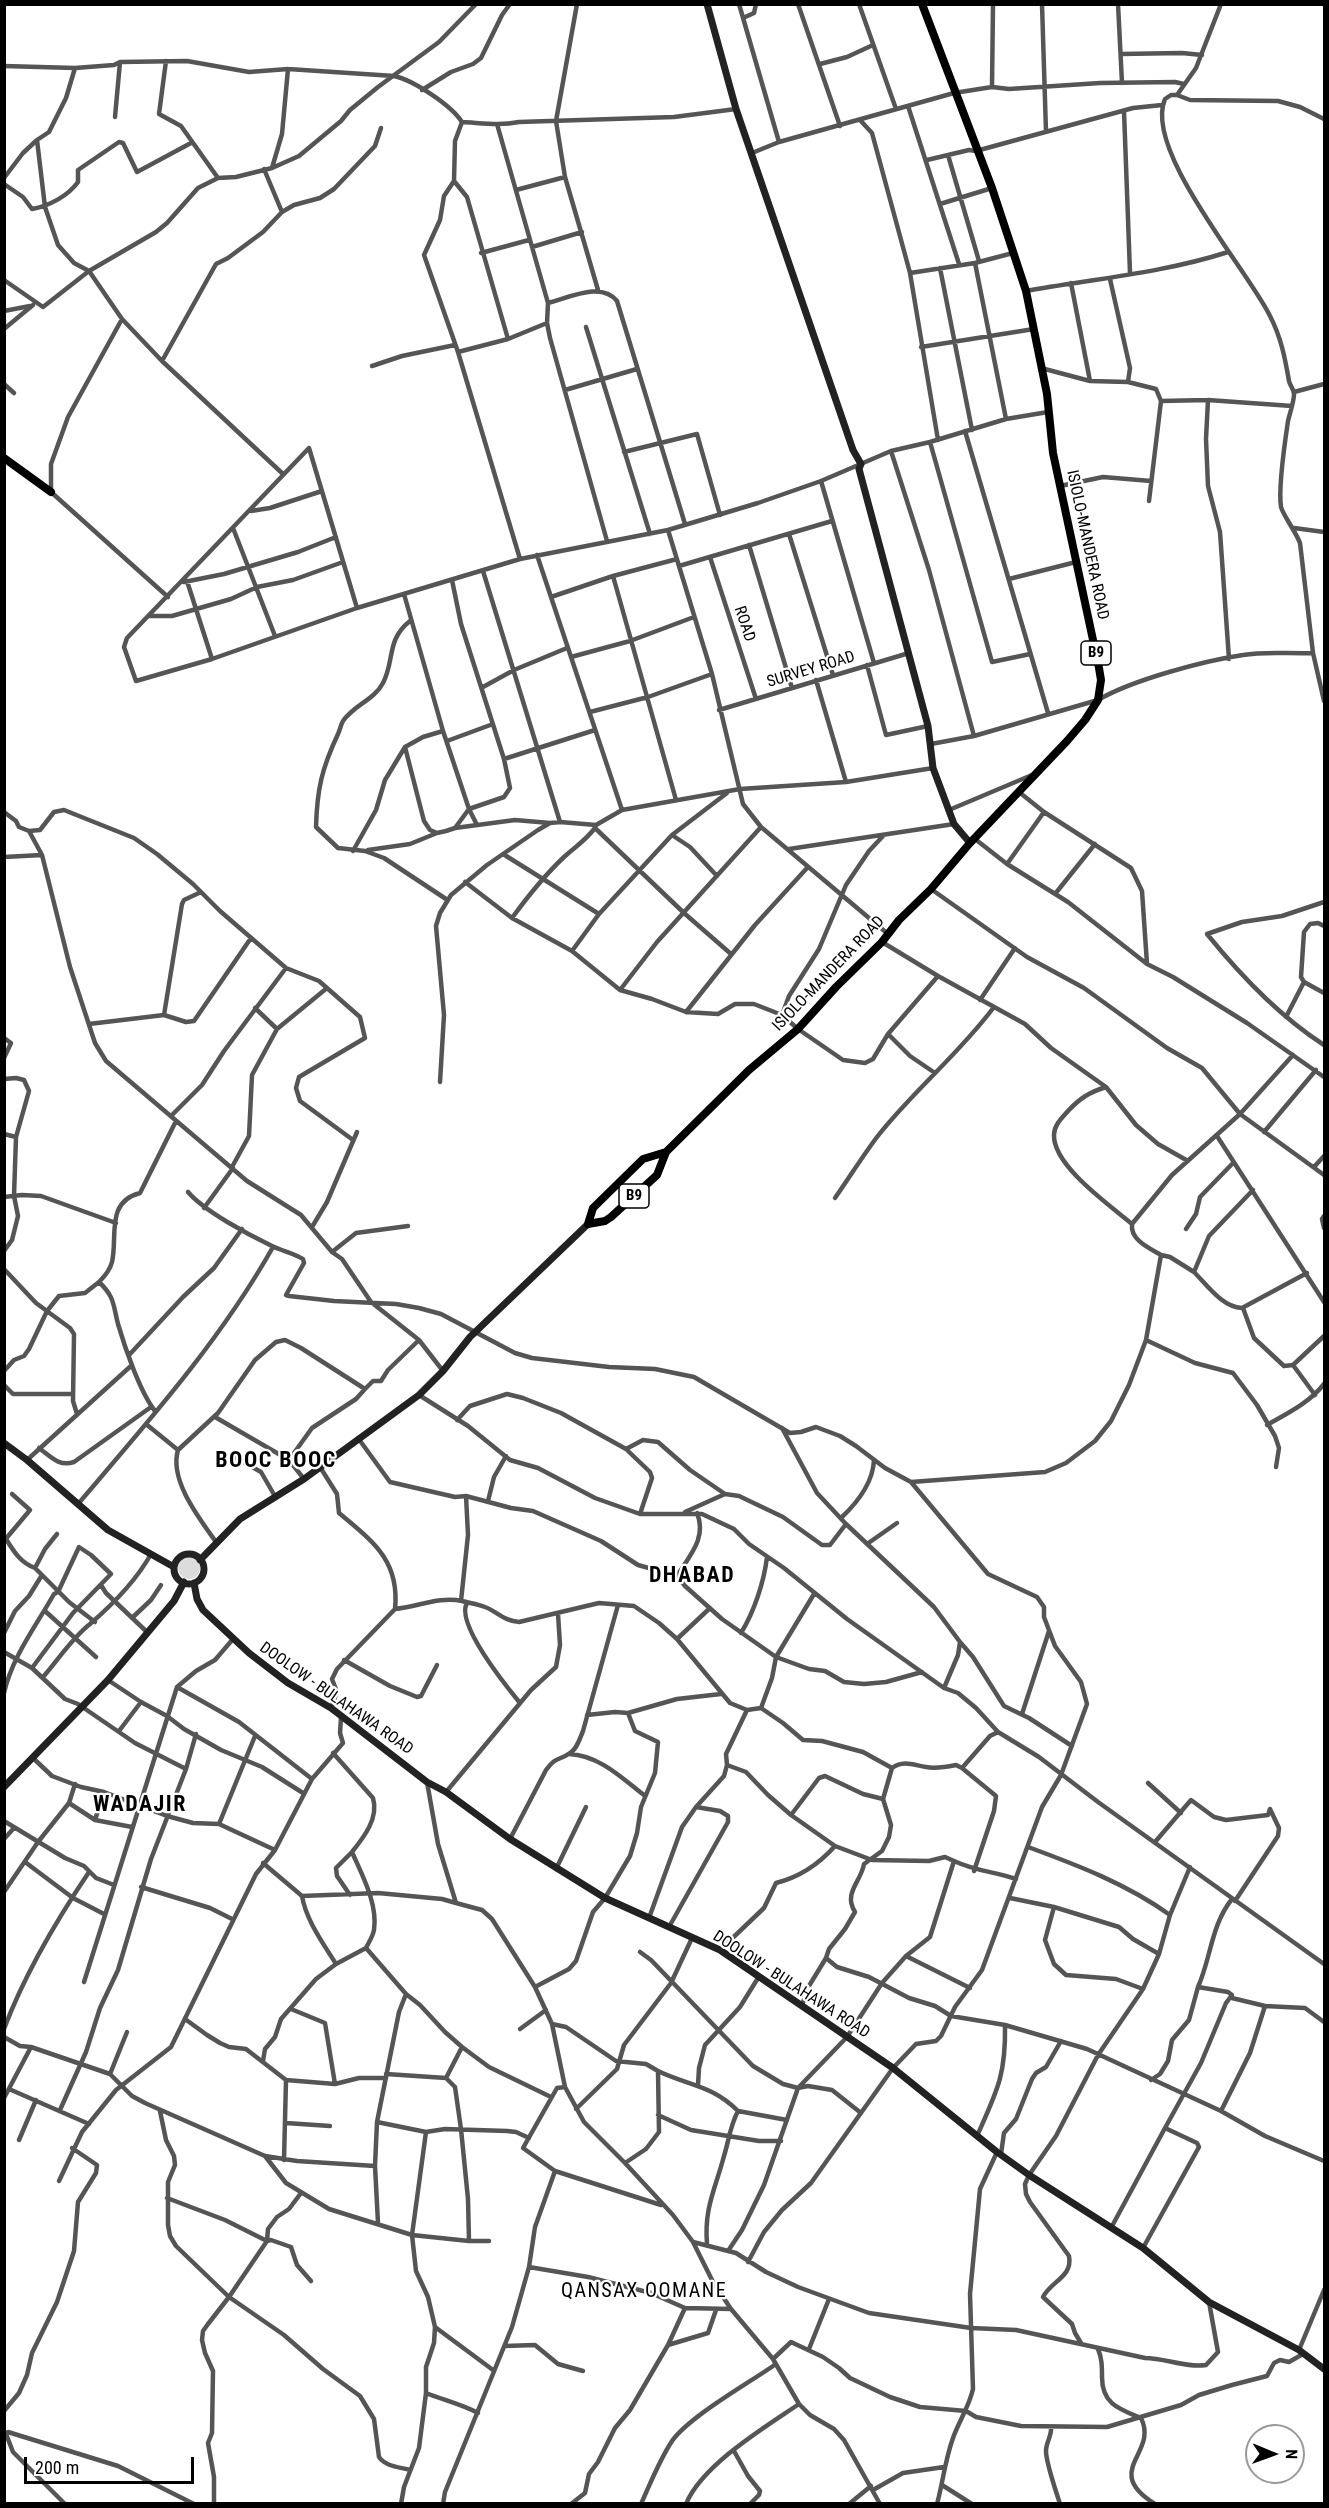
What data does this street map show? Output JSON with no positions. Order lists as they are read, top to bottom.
{
  "streets": {
    "highway": ["ISIOLO-MANDERA ROAD", "B9"],
    "main road": ["DOOLOW - BULAHAWA ROAD"],
    "street": ["ROAD", "SURVEY ROAD"]
  },
  "crossings": [
    ["ISIOLO-MANDERA ROAD", "B9"],
    ["ROAD", "SURVEY ROAD"]
  ],
  "districts": [
    "BOOC BOOC",
    "DHABAD",
    "WADAJIR",
    "QANSAX OOMANE"
  ],
  "scale_bar": "200 m",
  "north": "right"
}
